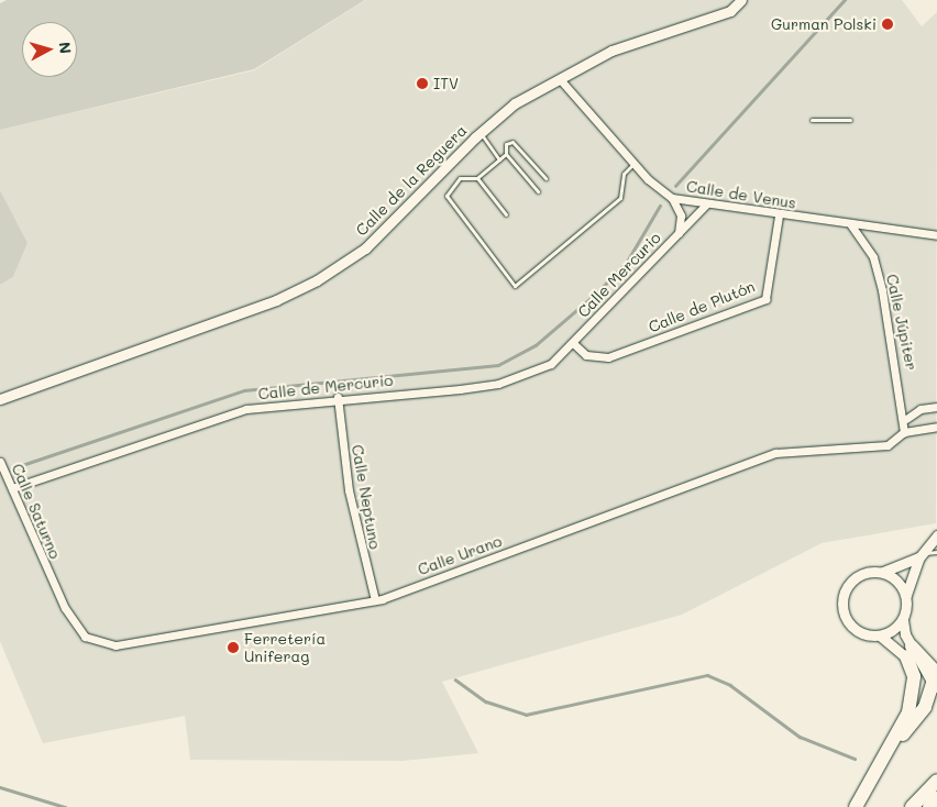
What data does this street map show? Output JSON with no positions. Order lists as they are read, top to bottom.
{
  "streets": {
    "street": [
      "Calle de la Reguera",
      "Calle de Venus",
      "Calle Mercurio",
      "Calle de Plutón",
      "Calle Júpiter",
      "Calle de Mercurio",
      "Calle Neptuno",
      "Calle Saturno",
      "Calle Urano"
    ]
  },
  "crossings": [
    ["Calle de la Reguera", "Calle de Venus"],
    ["Calle de Venus", "Calle Mercurio"],
    ["Calle de Venus", "Calle de Plutón"],
    ["Calle de Venus", "Calle Júpiter"],
    ["Calle Mercurio", "Calle de Plutón"],
    ["Calle Mercurio", "Calle de Mercurio"],
    ["Calle Júpiter", "Calle Urano"],
    ["Calle de Mercurio", "Calle Neptuno"],
    ["Calle de Mercurio", "Calle Saturno"],
    ["Calle Neptuno", "Calle Urano"],
    ["Calle Saturno", "Calle Urano"]
  ],
  "places": ["Gurman Polski", "ITV", "Ferretería Uniferag"],
  "north": "right"
}
